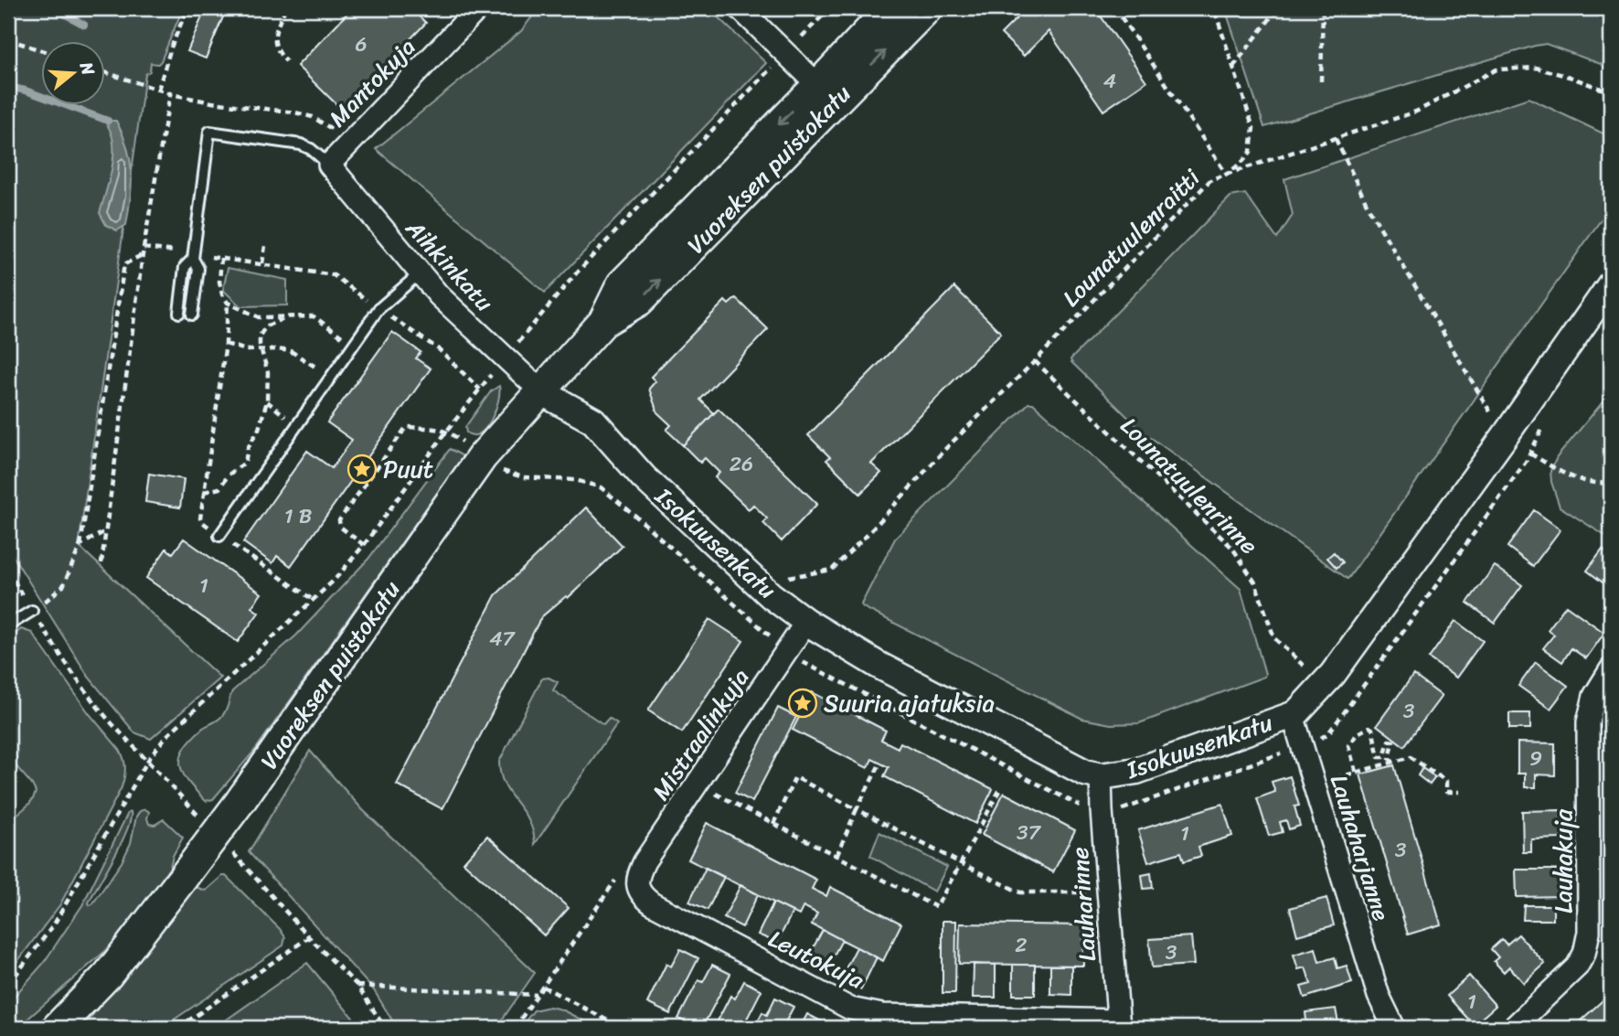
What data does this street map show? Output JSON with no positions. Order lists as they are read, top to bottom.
{
  "streets": {
    "main road": ["Vuoreksen puistokatu"],
    "street": [
      "Mantokuja",
      "Aihkinkatu",
      "Isokuusenkatu",
      "Mistraalinkuja",
      "Lauhaharjanne",
      "Lauhakuja",
      "Lauharinne",
      "Leutokuja"
    ],
    "path": ["Lounatuulenraitti", "Lounatuulenrinne"]
  },
  "crossings": [
    ["Mantokuja", "Aihkinkatu"],
    ["Vuoreksen puistokatu", "Aihkinkatu"],
    ["Vuoreksen puistokatu", "Isokuusenkatu"],
    ["Lounatuulenraitti", "Lounatuulenrinne"],
    ["Aihkinkatu", "Isokuusenkatu"],
    ["Lounatuulenrinne", "Isokuusenkatu"],
    ["Isokuusenkatu", "Mistraalinkuja"],
    ["Isokuusenkatu", "Lauhaharjanne"],
    ["Isokuusenkatu", "Lauharinne"],
    ["Mistraalinkuja", "Leutokuja"],
    ["Lauharinne", "Leutokuja"]
  ],
  "places": {
    "place": ["Puut", "Suuria ajatuksia"]
  },
  "house_numbers": [
    "6",
    "4",
    "26",
    "1 B",
    "1",
    "47",
    "3",
    "9",
    "37",
    "1",
    "3",
    "2",
    "3",
    "1"
  ],
  "north": "right"
}
